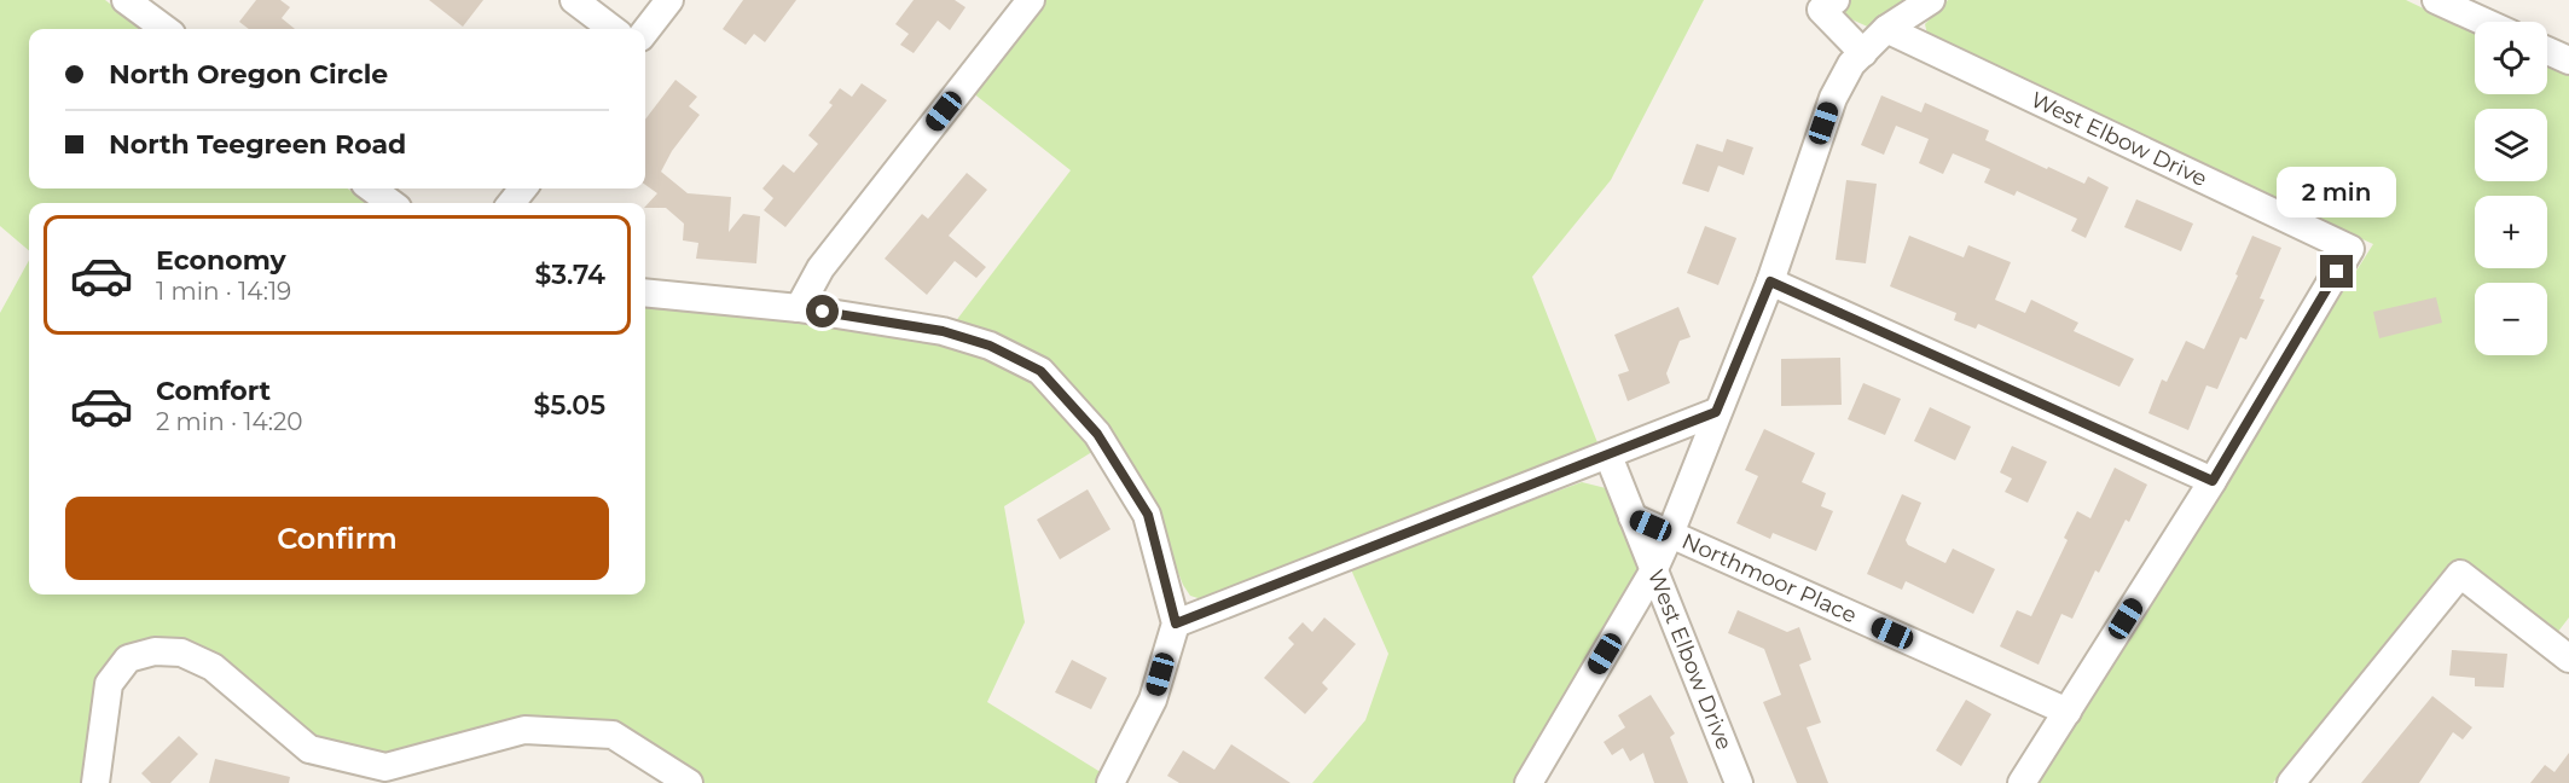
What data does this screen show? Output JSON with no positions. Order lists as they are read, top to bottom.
{
  "streets": {
    "street": ["West Elbow Drive", "Northmoor Place"]
  },
  "crossings": [
    ["West Elbow Drive", "Northmoor Place"]
  ],
  "page": {
    "map_buttons": ["+", "−"],
    "banner": ["North Oregon Circle", "North Teegreen Road"],
    "bubble": "2 min",
    "list": [
      {
        "name": "Economy",
        "note": "1 min · 14:19",
        "value": "$3.74"
      },
      {
        "name": "Comfort",
        "note": "2 min · 14:20",
        "value": "$5.05"
      }
    ],
    "buttons": "Confirm"
  }
}
